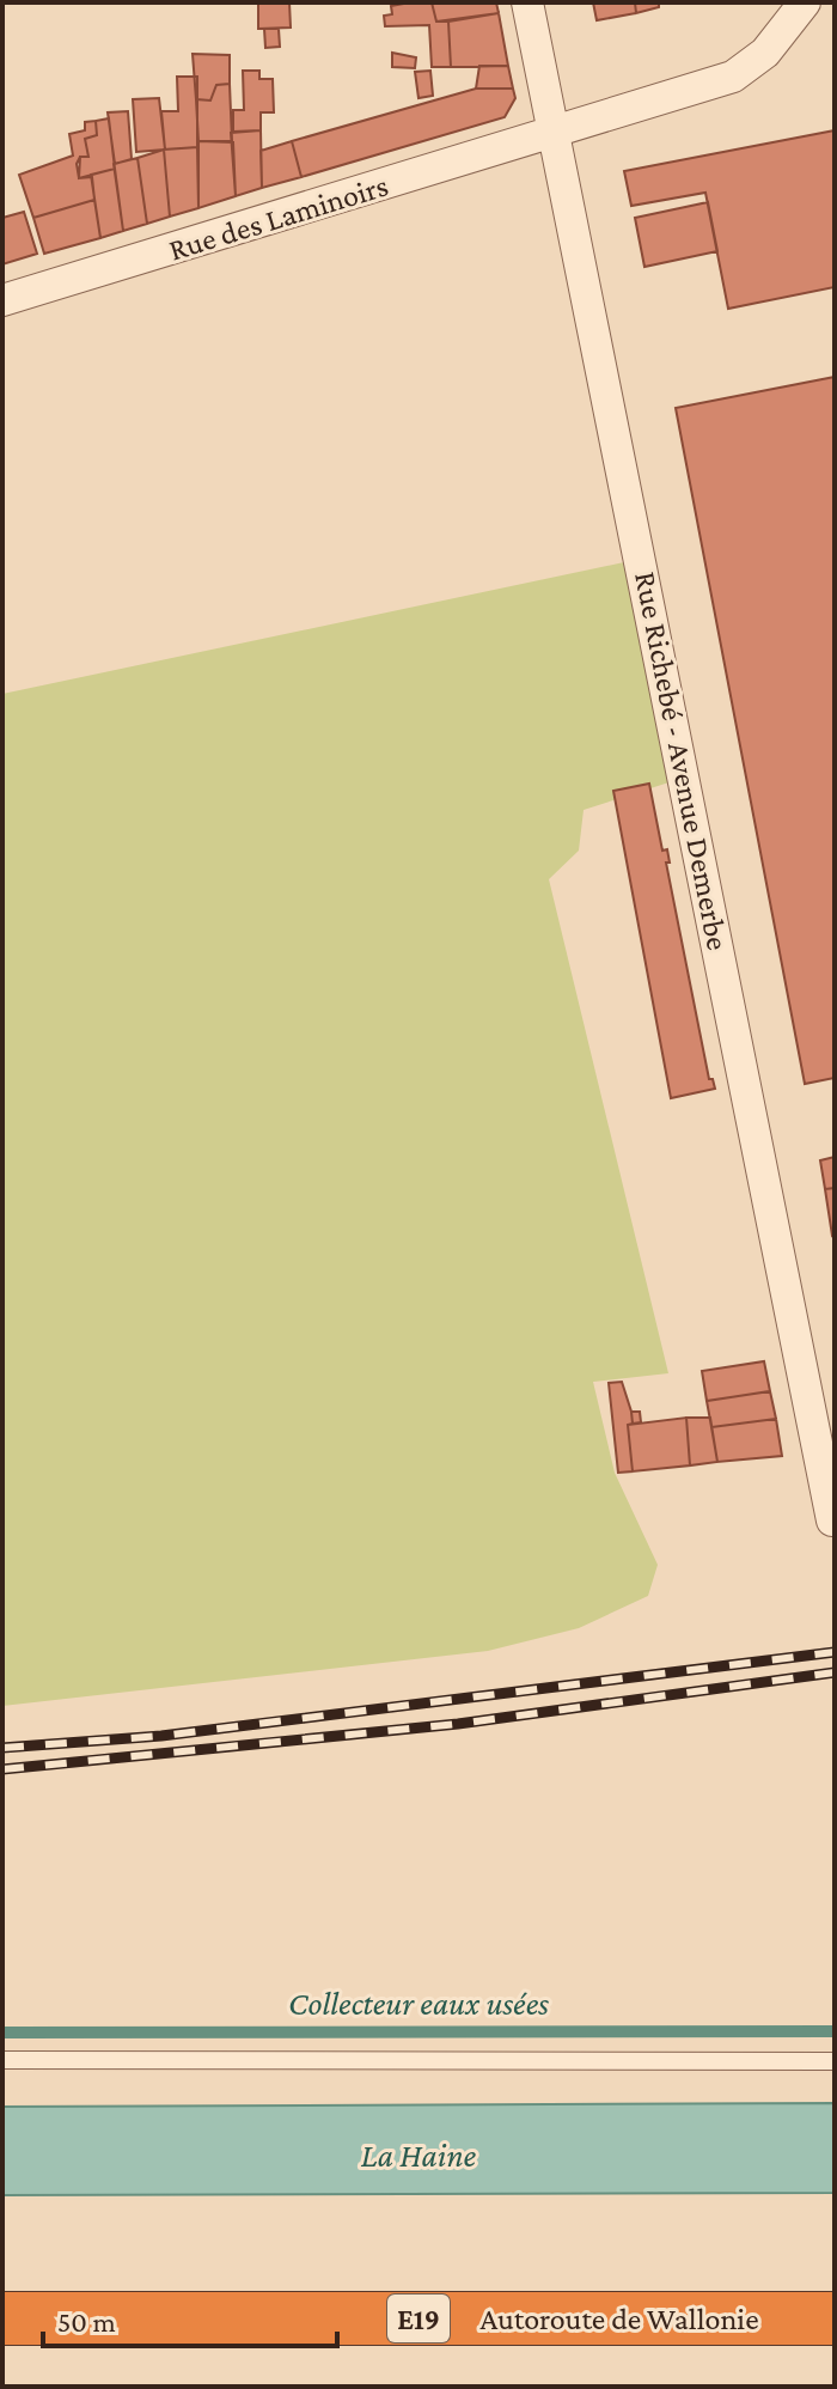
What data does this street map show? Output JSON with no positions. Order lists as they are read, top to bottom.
{
  "streets": {
    "highway": ["E19", "Autoroute de Wallonie"],
    "street": ["Rue des Laminoirs", "Rue Richebé - Avenue Demerbe"]
  },
  "crossings": [
    ["Rue des Laminoirs", "Rue Richebé - Avenue Demerbe"]
  ],
  "water": ["Collecteur eaux usées", "La Haine"],
  "scale_bar": "50 m"
}
